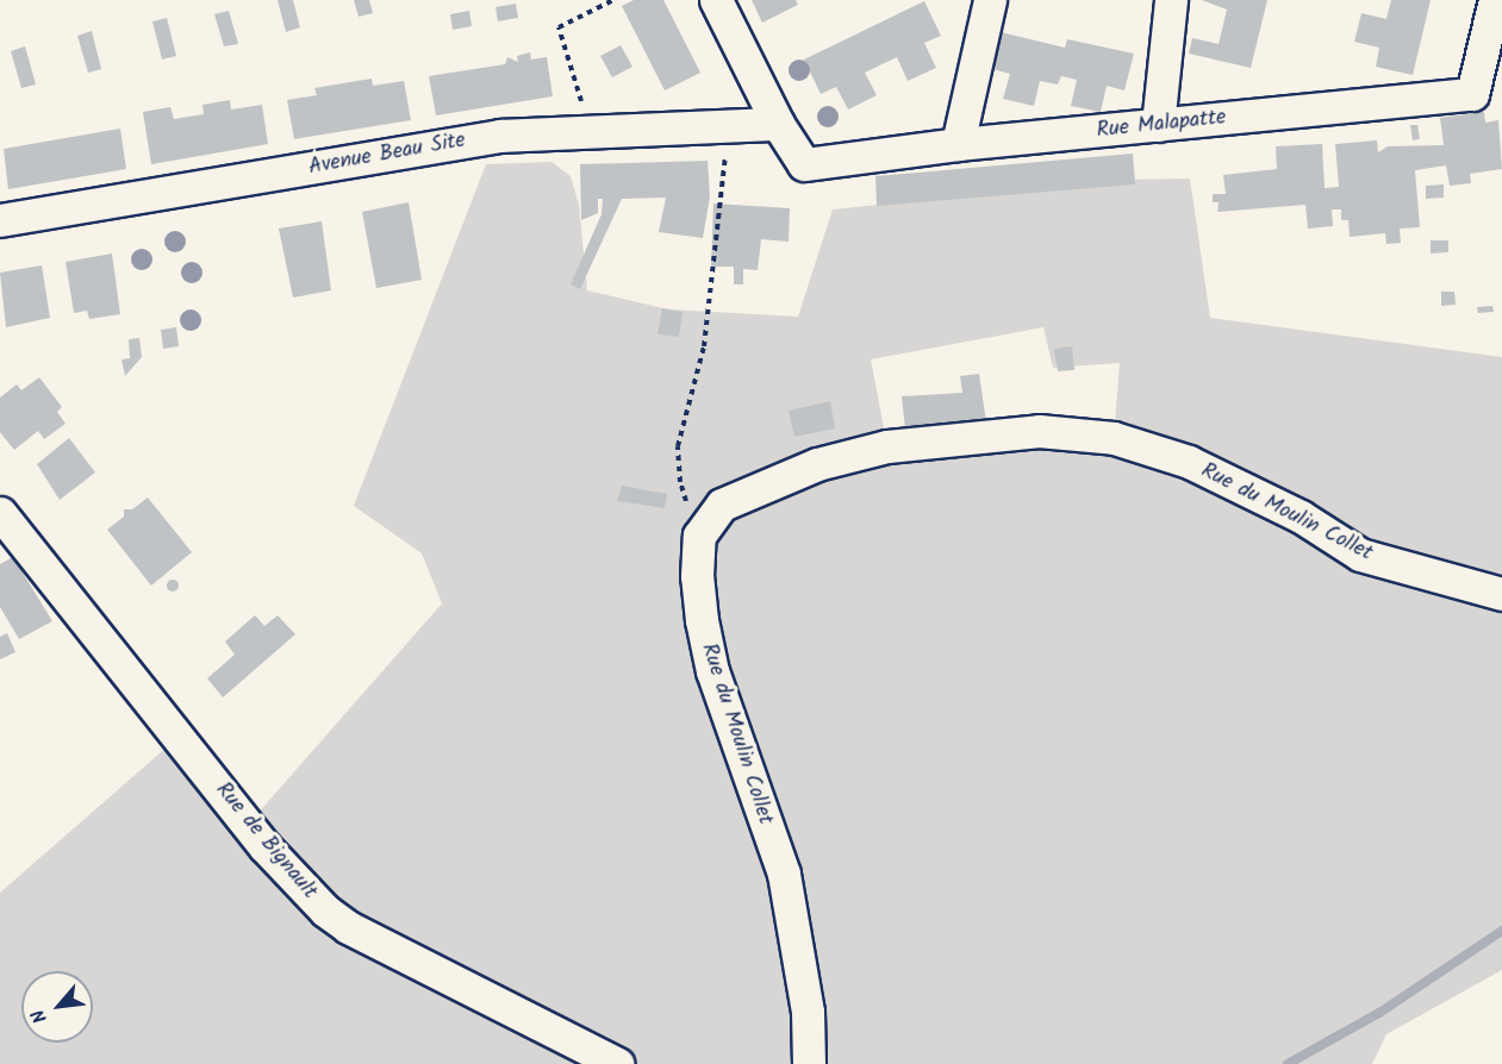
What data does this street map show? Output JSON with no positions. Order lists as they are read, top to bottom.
{
  "streets": {
    "street": [
      "Rue Malapatte",
      "Avenue Beau Site",
      "Rue du Moulin Collet",
      "Rue de Bignault"
    ]
  },
  "crossings": [
    ["Rue Malapatte", "Avenue Beau Site"]
  ],
  "north": "bottom left"
}
